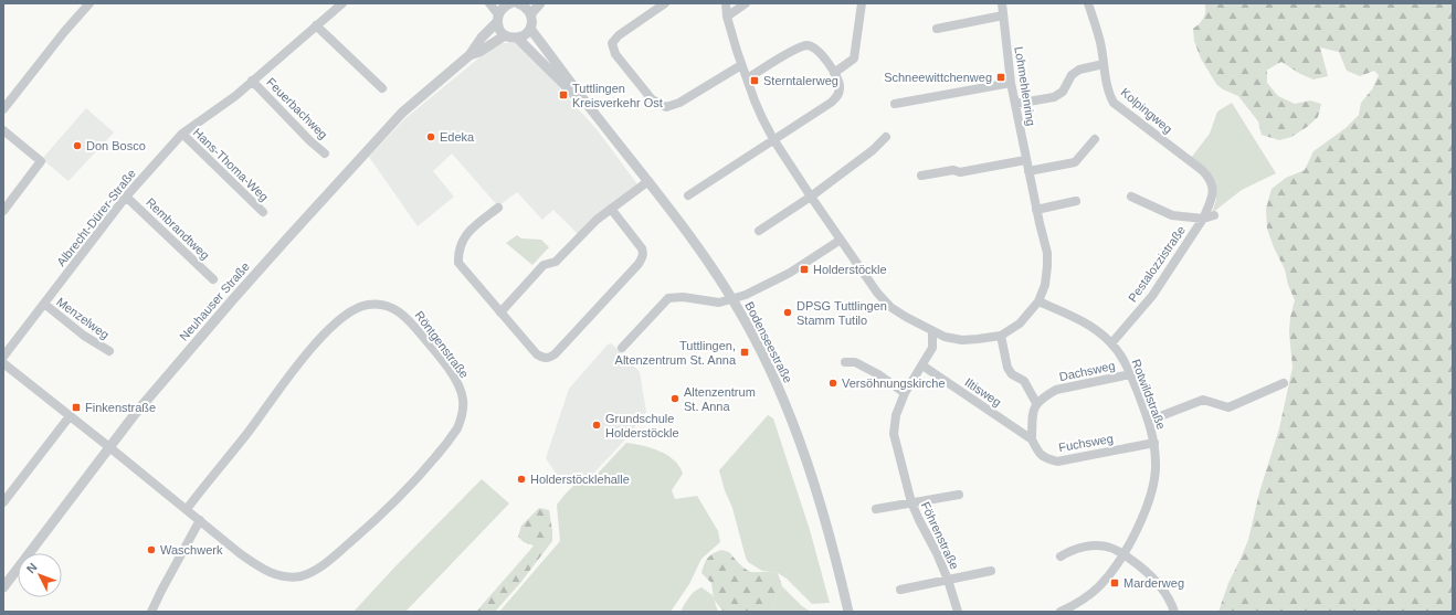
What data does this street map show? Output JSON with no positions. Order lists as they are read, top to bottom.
{
  "streets": {
    "street": [
      "Lohmehlenring",
      "Feuerbachweg",
      "Kolpingweg",
      "Hans-Thoma-Weg",
      "Albrecht-Dürer-Straße",
      "Rembrandtweg",
      "Pestalozzistraße",
      "Neuhauser Straße",
      "Menzelweg",
      "Bodenseestraße",
      "Röntgenstraße",
      "Dachsweg",
      "Iltisweg",
      "Rotwildstraße",
      "Fuchsweg",
      "Föhrenstraße"
    ]
  },
  "crossings": [
    ["Lohmehlenring", "Rotwildstraße"],
    ["Lohmehlenring", "Föhrenstraße"],
    ["Feuerbachweg", "Albrecht-Dürer-Straße"],
    ["Kolpingweg", "Pestalozzistraße"],
    ["Hans-Thoma-Weg", "Albrecht-Dürer-Straße"],
    ["Albrecht-Dürer-Straße", "Rembrandtweg"],
    ["Albrecht-Dürer-Straße", "Menzelweg"],
    ["Pestalozzistraße", "Rotwildstraße"],
    ["Neuhauser Straße", "Röntgenstraße"],
    ["Dachsweg", "Rotwildstraße"],
    ["Iltisweg", "Fuchsweg"],
    ["Iltisweg", "Föhrenstraße"],
    ["Rotwildstraße", "Fuchsweg"]
  ],
  "places": {
    "transit": [
      "Schneewittchenweg",
      "Sterntalerweg",
      "Tuttlingen Kreisverkehr Ost",
      "Holderstöckle",
      "Tuttlingen, Altenzentrum St. Anna",
      "Finkenstraße",
      "Marderweg"
    ],
    "other": [
      "Edeka",
      "Don Bosco",
      "DPSG Tuttlingen Stamm Tutilo",
      "Versöhnungskirche",
      "Altenzentrum St. Anna",
      "Grundschule Holderstöckle",
      "Holderstöcklehalle",
      "Waschwerk"
    ]
  },
  "north": "top left"
}
